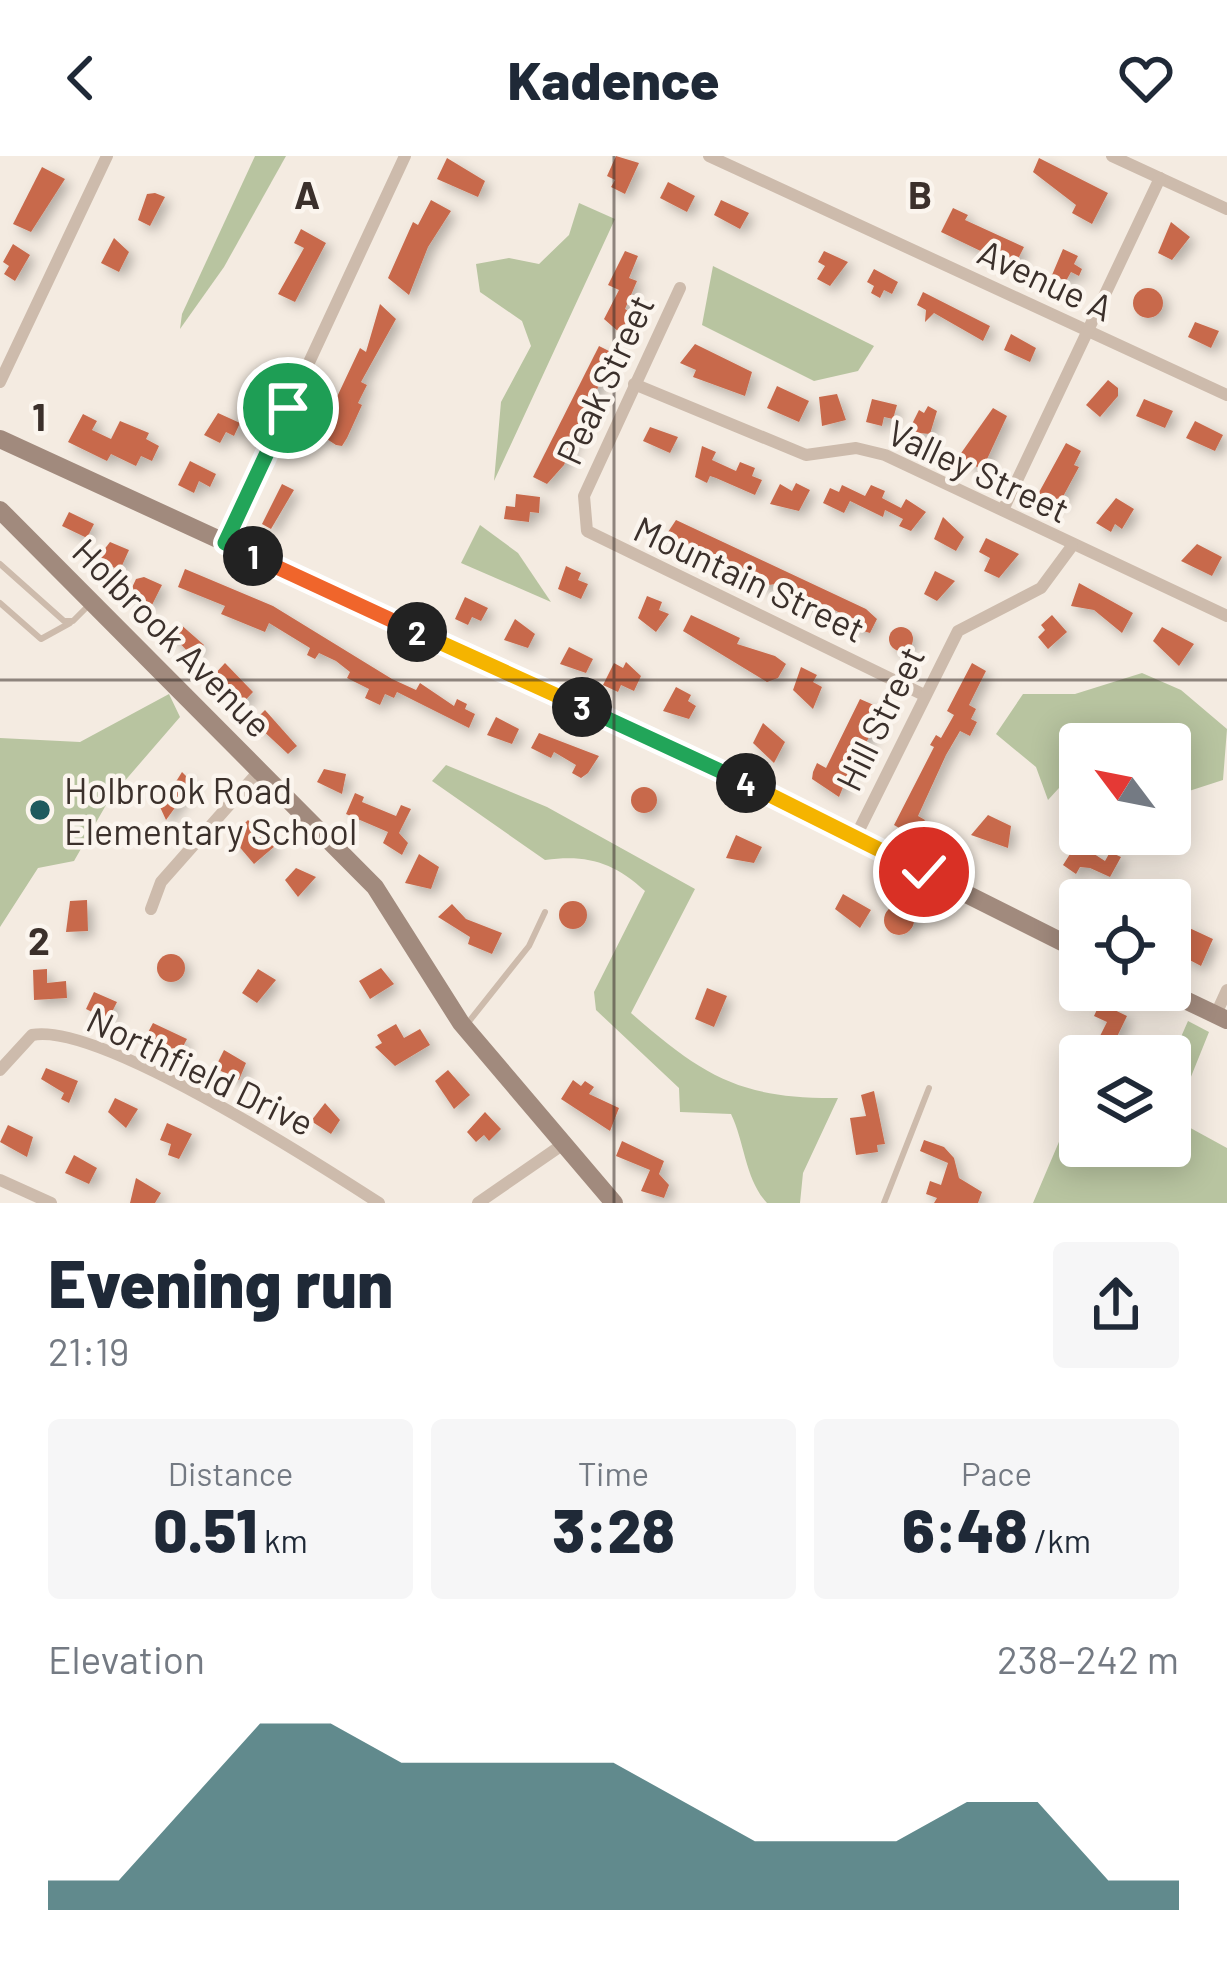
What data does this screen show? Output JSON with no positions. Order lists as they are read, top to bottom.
{
  "streets": {
    "street": [
      "Avenue A",
      "Peak Street",
      "Valley Street",
      "Mountain Street",
      "Holbrook Avenue",
      "Hill Street",
      "Northfield Drive"
    ]
  },
  "crossings": [
    ["Peak Street", "Valley Street"],
    ["Peak Street", "Mountain Street"],
    ["Valley Street", "Hill Street"],
    ["Mountain Street", "Hill Street"]
  ],
  "places": ["Holbrook Road Elementary School"],
  "north": "top left",
  "page": {
    "header": "Kadence",
    "pins": [
      "1",
      "2",
      "3",
      "4"
    ],
    "heading": ["Evening run", "21:19"],
    "stats": [
      ["Distance", "0.51 km"],
      ["Time", "3:28"],
      ["Pace", "6:48 /km"]
    ],
    "chart": ["Elevation", "238–242 m"]
  },
  "grid": {
    "columns": ["A", "B"],
    "rows": ["1", "2"]
  }
}
